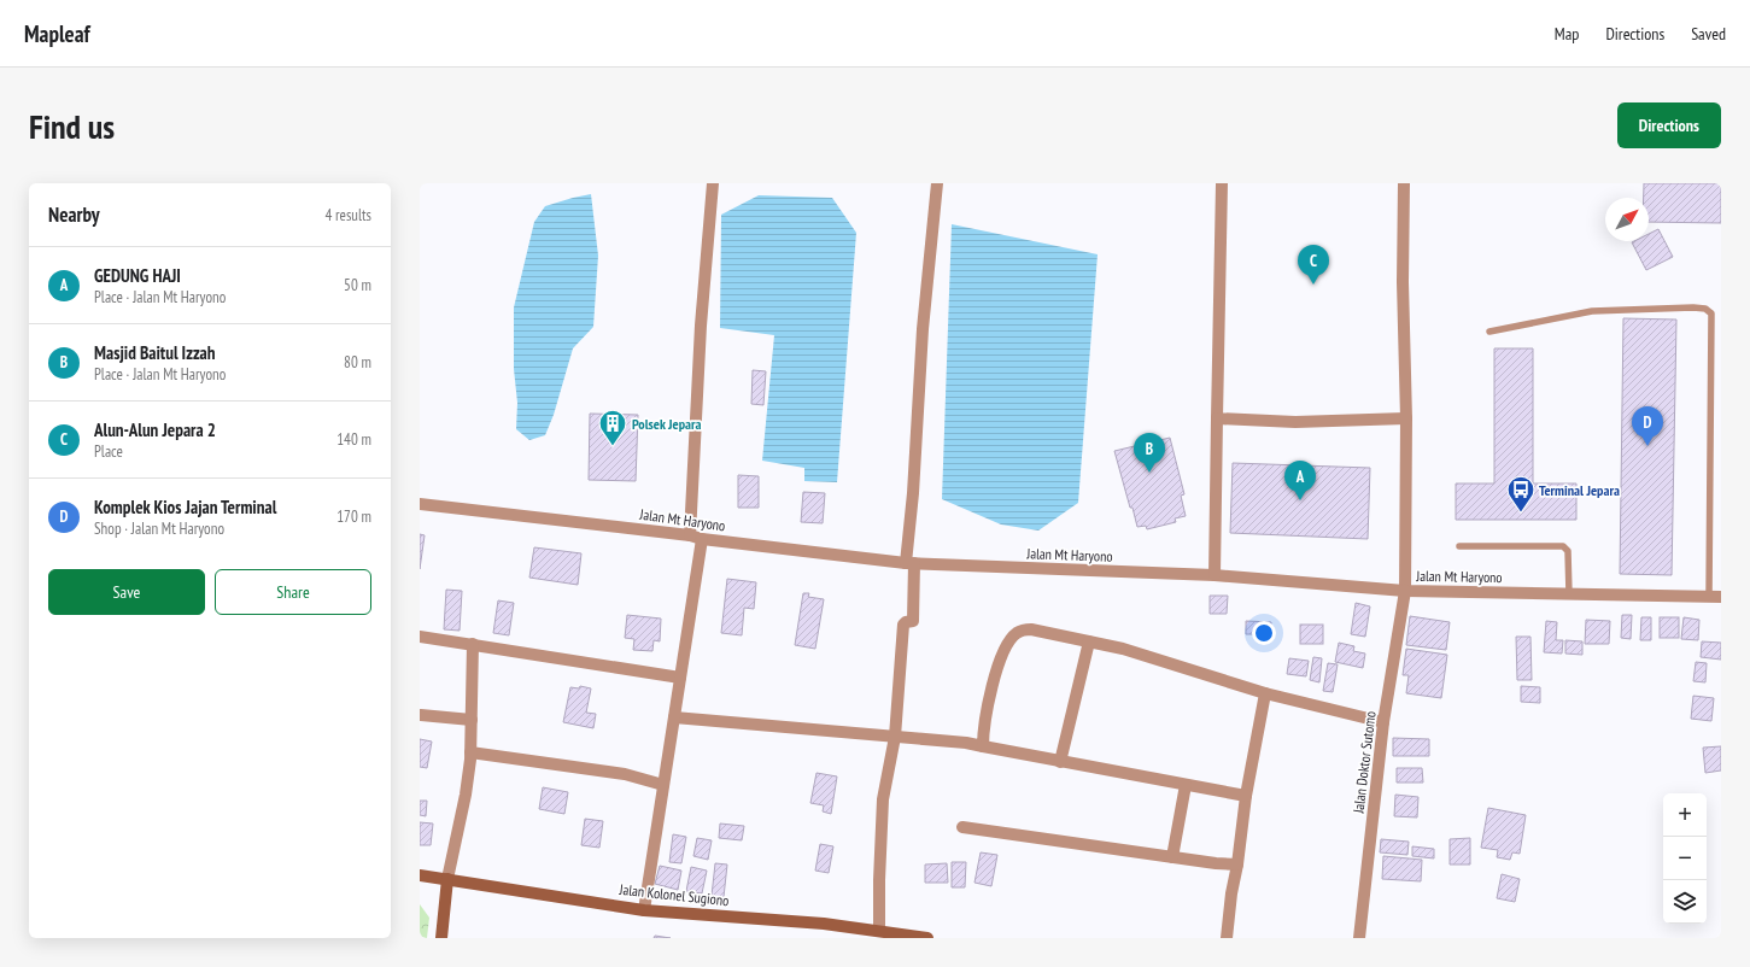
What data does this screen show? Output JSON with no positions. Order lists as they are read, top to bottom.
{
  "streets": {
    "main road": ["Jalan Kolonel Sugiono"],
    "street": ["Jalan Mt Haryono", "Jalan Doktor Sutomo"]
  },
  "crossings": [
    ["Jalan Mt Haryono", "Jalan Doktor Sutomo"]
  ],
  "places": {
    "building": ["Polsek Jepara"],
    "bus stop": ["Terminal Jepara"]
  },
  "north": "top right",
  "page": {
    "header": "Mapleaf",
    "nav": ["Map", "Directions", "Saved"],
    "buttons": [
      "Directions",
      ["Save", "Share"]
    ],
    "title": "Find us",
    "heading": ["Nearby", "4 results"],
    "pins": [
      "C",
      "D",
      "B",
      "A"
    ],
    "list": [
      {
        "mark": "A",
        "name": "GEDUNG HAJI",
        "note": "Place · Jalan Mt Haryono",
        "value": "50 m"
      },
      {
        "mark": "B",
        "name": "Masjid Baitul Izzah",
        "note": "Place · Jalan Mt Haryono",
        "value": "80 m"
      },
      {
        "mark": "C",
        "name": "Alun-Alun Jepara 2",
        "note": "Place",
        "value": "140 m"
      },
      {
        "mark": "D",
        "name": "Komplek Kios Jajan Terminal",
        "note": "Shop · Jalan Mt Haryono",
        "value": "170 m"
      }
    ],
    "map_buttons": ["+", "−"]
  }
}
